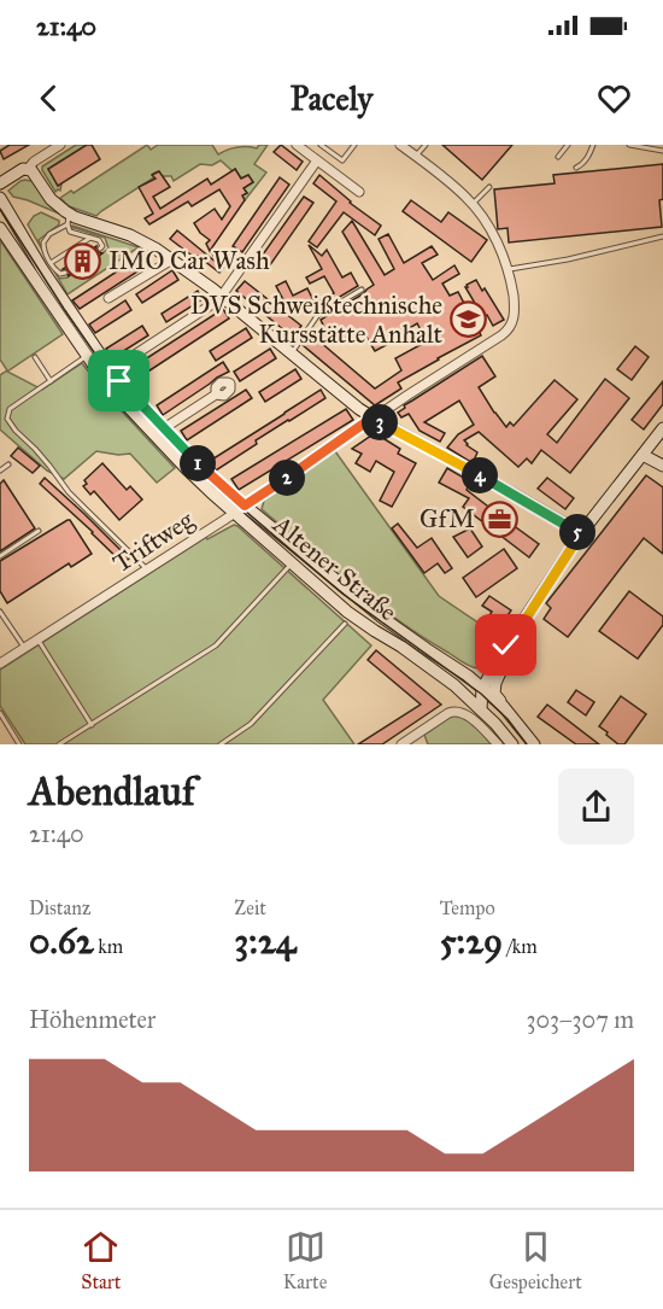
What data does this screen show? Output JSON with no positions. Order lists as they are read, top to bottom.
{
  "streets": {
    "main road": ["Altener Straße"],
    "street": ["Triftweg"]
  },
  "crossings": [
    ["Triftweg", "Altener Straße"]
  ],
  "places": {
    "building": ["IMO Car Wash"],
    "school or university": ["DVS Schweißtechnische Kursstätte Anhalt"],
    "office": ["GfM"]
  },
  "page": {
    "status": "21:40",
    "header": "Pacely",
    "pins": [
      "3",
      "1",
      "4",
      "2",
      "5"
    ],
    "heading": ["Abendlauf", "21:40"],
    "stats": [
      ["Distanz", "0.62 km"],
      ["Zeit", "3:24"],
      ["Tempo", "5:29 /km"]
    ],
    "chart": ["Höhenmeter", "303–307 m"],
    "tabs": ["Start", "Karte", "Gespeichert"]
  }
}
